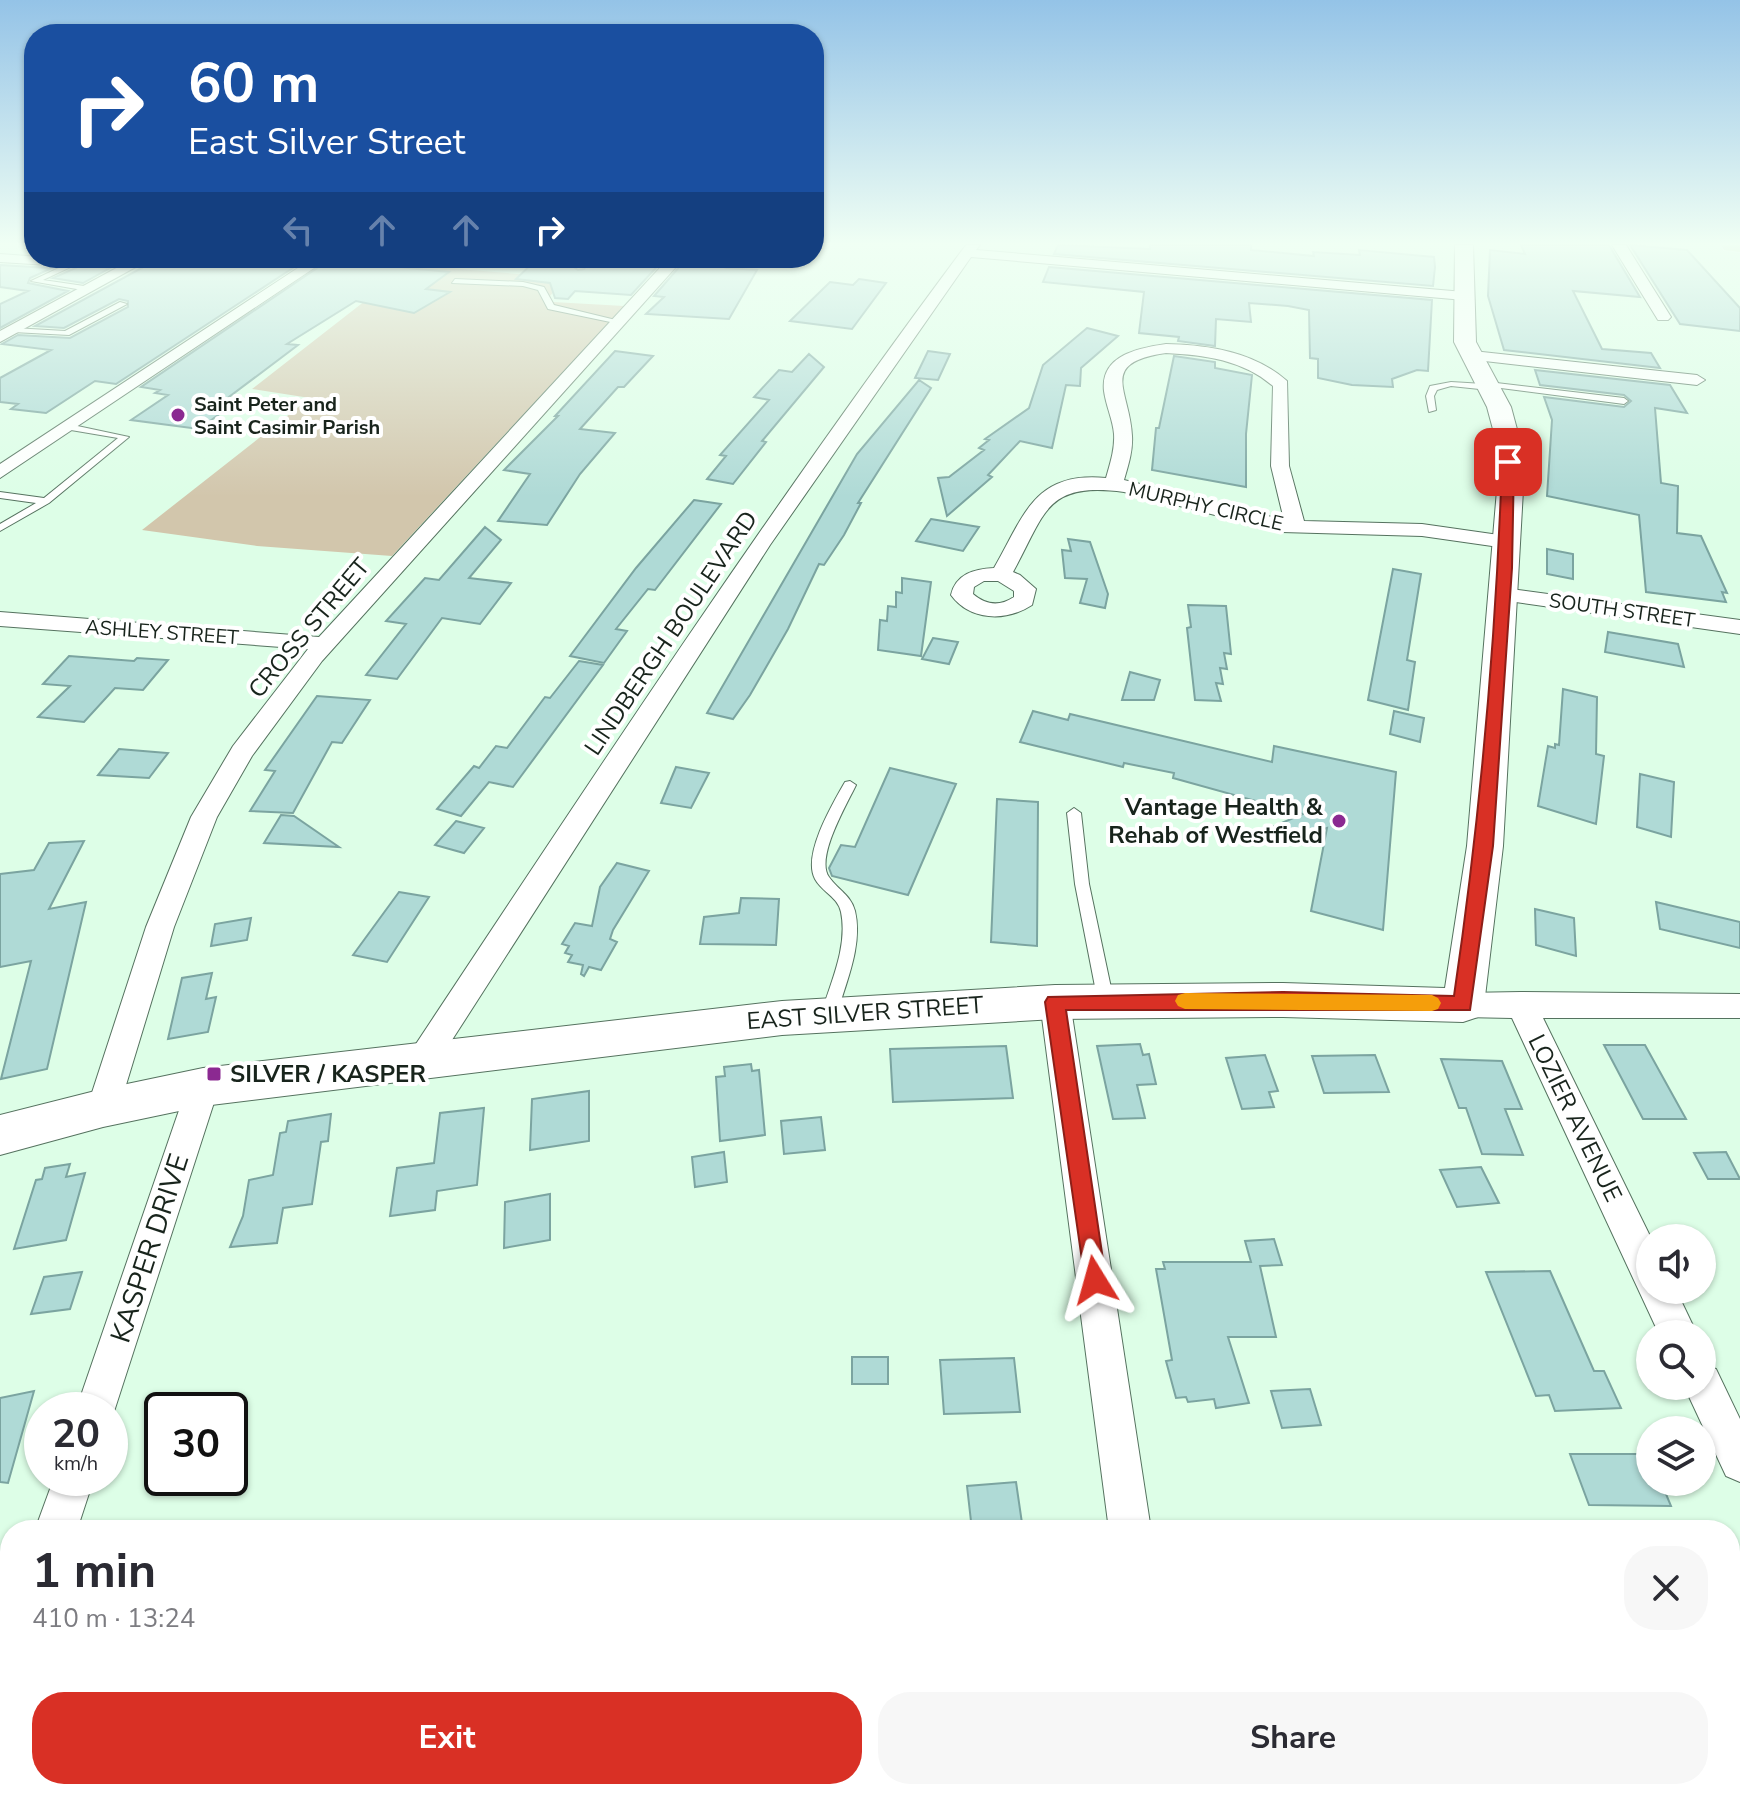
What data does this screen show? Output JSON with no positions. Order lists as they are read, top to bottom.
{
  "streets": {
    "main road": ["EAST SILVER STREET"],
    "street": [
      "MURPHY CIRCLE",
      "SOUTH STREET",
      "CROSS STREET",
      "ASHLEY STREET",
      "LINDBERGH BOULEVARD",
      "LOZIER AVENUE",
      "KASPER DRIVE"
    ]
  },
  "crossings": [
    ["CROSS STREET", "ASHLEY STREET"],
    ["CROSS STREET", "EAST SILVER STREET"],
    ["LINDBERGH BOULEVARD", "EAST SILVER STREET"],
    ["EAST SILVER STREET", "LOZIER AVENUE"],
    ["EAST SILVER STREET", "KASPER DRIVE"]
  ],
  "places": {
    "other": ["Saint Peter and Saint Casimir Parish", "Vantage Health & Rehab of Westfield"],
    "transit": ["SILVER / KASPER"]
  },
  "page": {
    "turn": ["60 m", "East Silver Street"],
    "speed": "20 km/h",
    "limit": "30",
    "heading": ["1 min", "410 m · 13:24"],
    "buttons": ["Exit", "Share"]
  }
}
